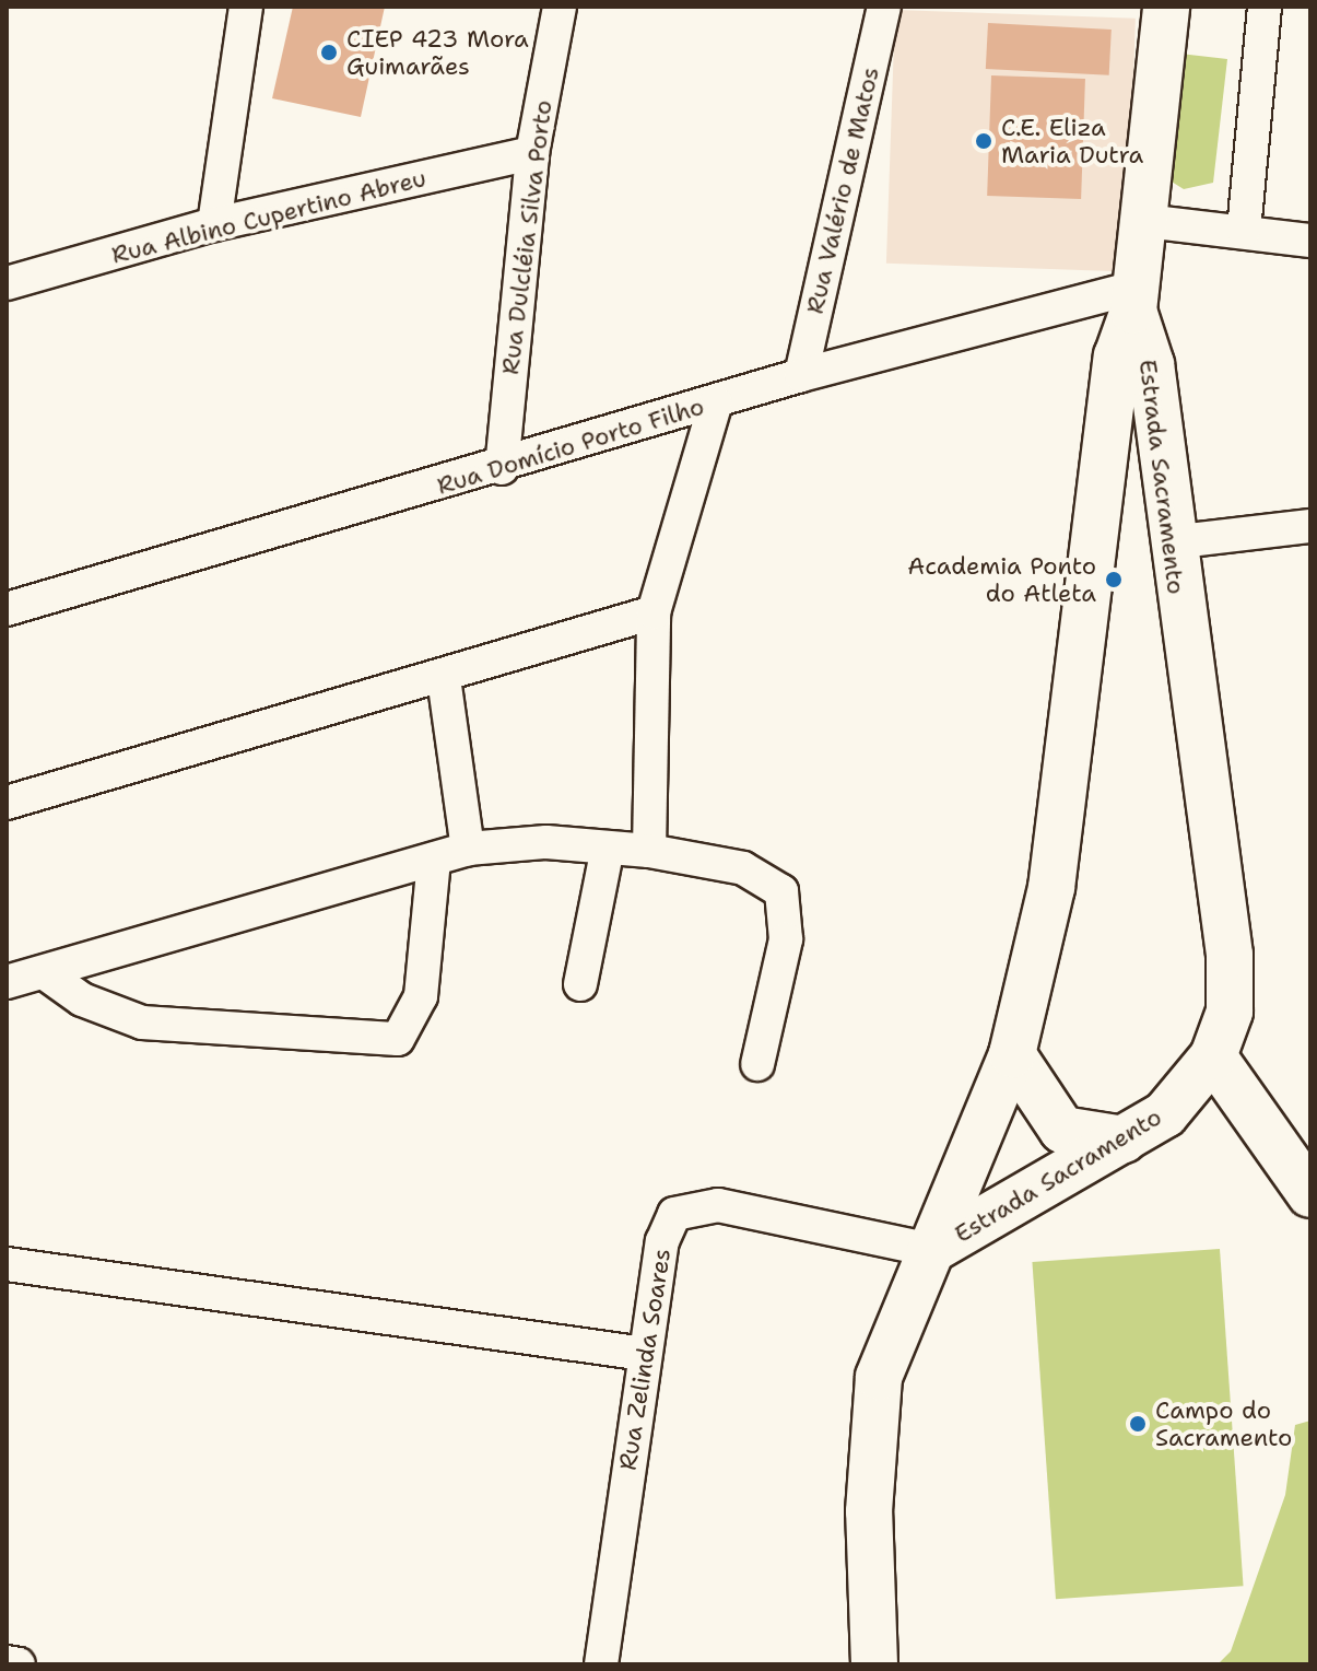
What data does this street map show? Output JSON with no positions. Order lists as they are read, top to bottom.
{
  "streets": {
    "main road": ["Estrada Sacramento"],
    "street": [
      "Rua Valério de Matos",
      "Rua Albino Cupertino Abreu",
      "Rua Dulcléia Silva Porto",
      "Rua Domício Porto Filho",
      "Rua Zelinda Soares"
    ]
  },
  "crossings": [
    ["Rua Valério de Matos", "Rua Domício Porto Filho"],
    ["Rua Albino Cupertino Abreu", "Rua Dulcléia Silva Porto"],
    ["Rua Dulcléia Silva Porto", "Rua Domício Porto Filho"],
    ["Rua Domício Porto Filho", "Estrada Sacramento"],
    ["Estrada Sacramento", "Rua Zelinda Soares"]
  ],
  "places": [
    "CIEP 423 Mora Guimarães",
    "C.E. Eliza Maria Dutra",
    "Academia Ponto do Atleta",
    "Campo do Sacramento"
  ]
}
